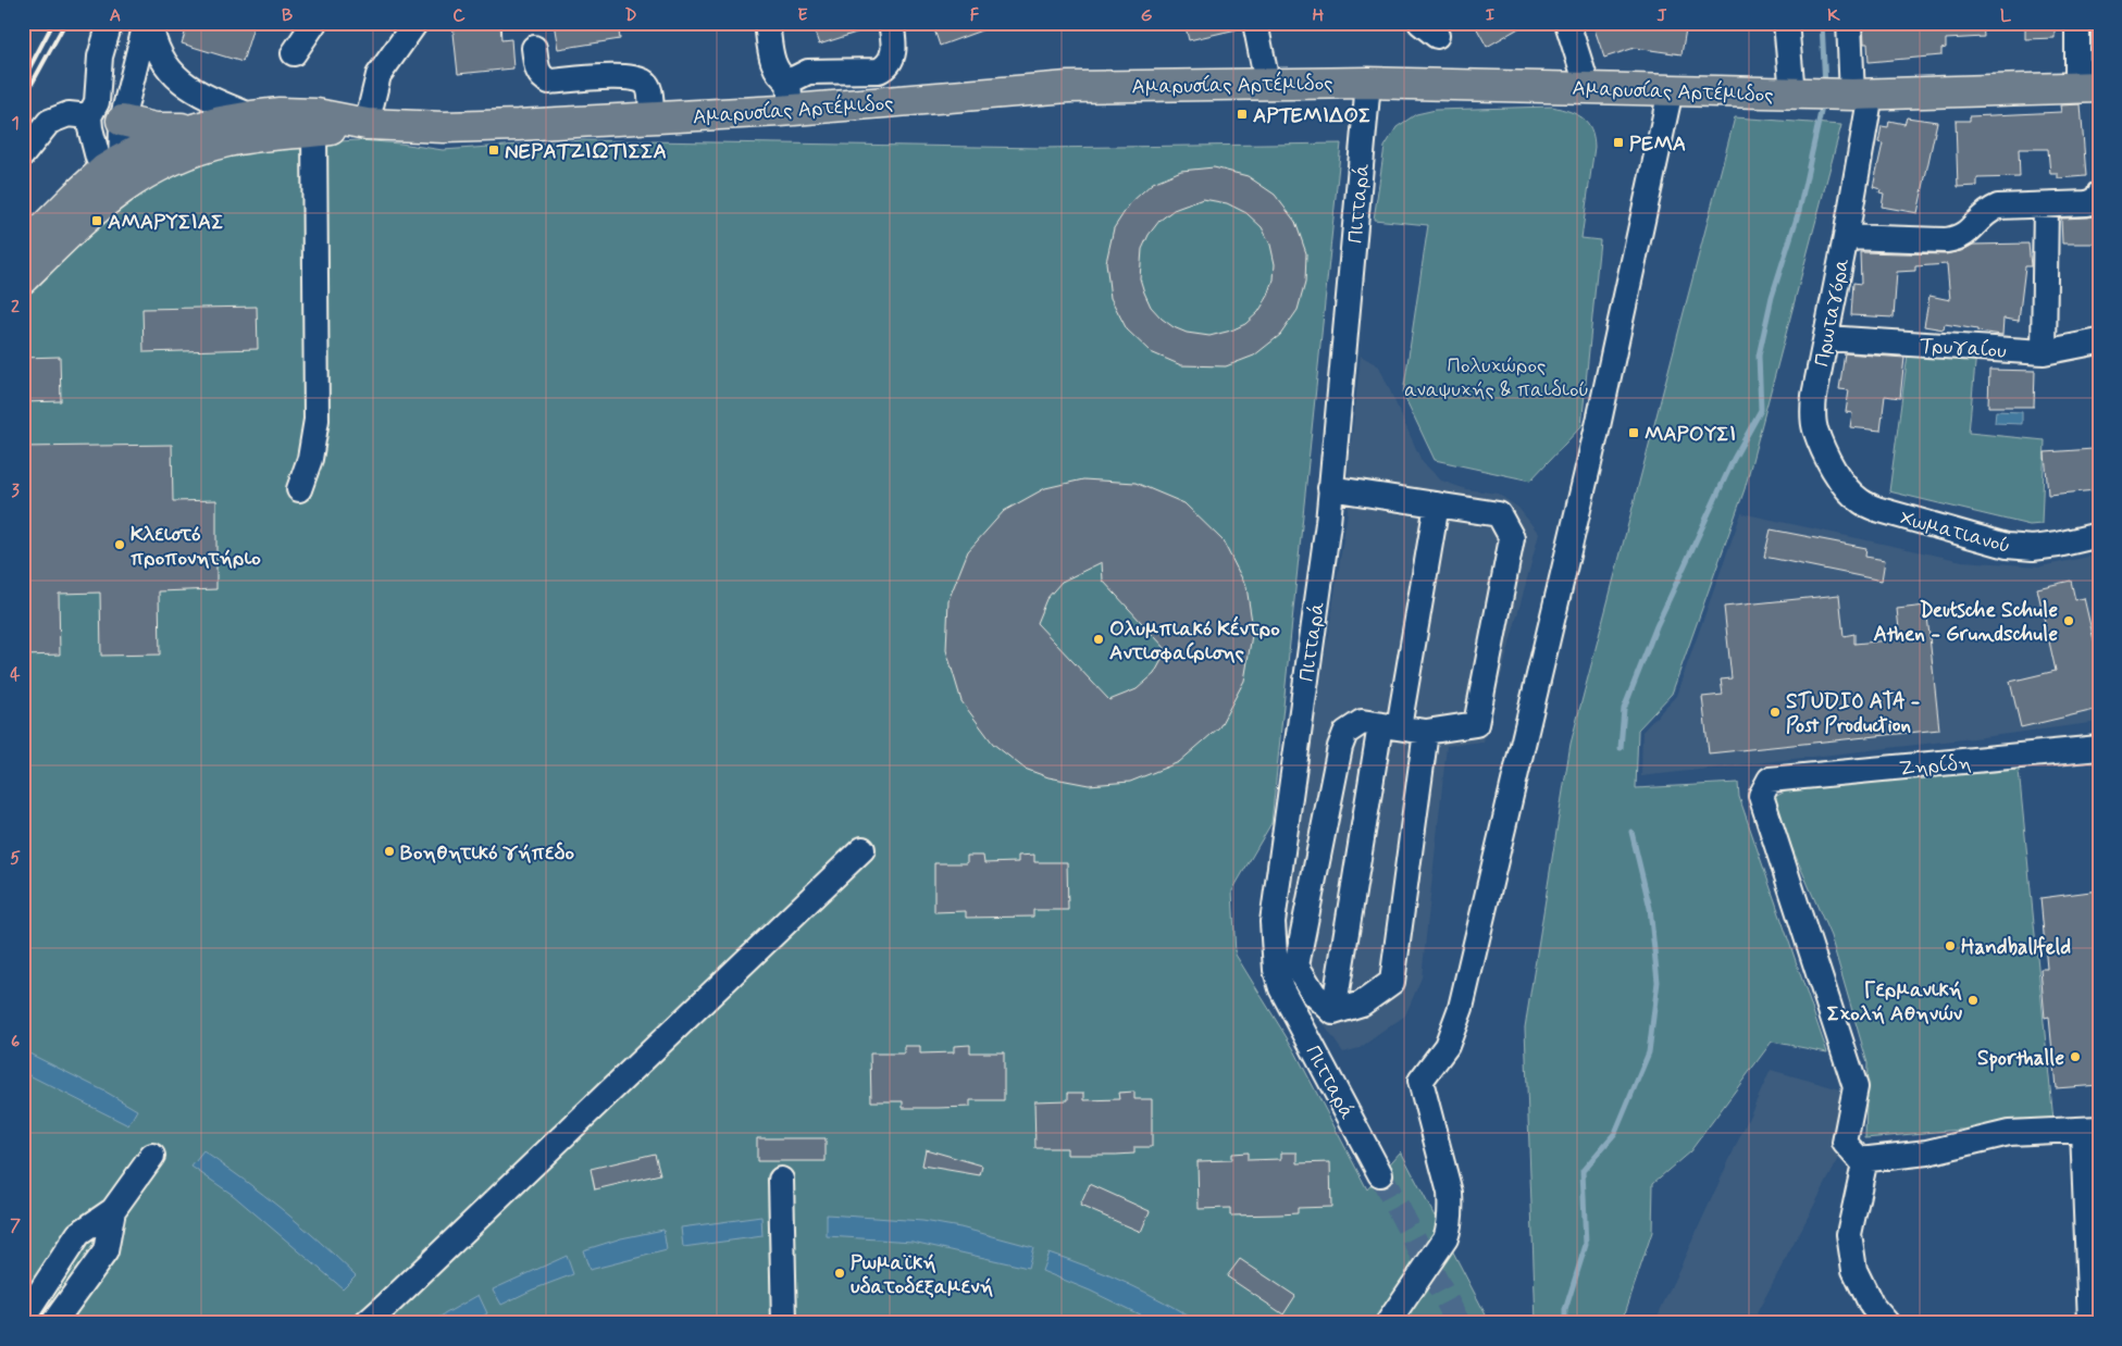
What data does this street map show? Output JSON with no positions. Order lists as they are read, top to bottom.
{
  "streets": {
    "main road": ["Αμαρυσίας Αρτέμιδος"],
    "street": [
      "Πιτταρά",
      "Πρωταγόρα",
      "Τρυγαίου",
      "Χωματιανού",
      "Ζηρίδη"
    ]
  },
  "crossings": [
    ["Αμαρυσίας Αρτέμιδος", "Πιτταρά"],
    ["Αμαρυσίας Αρτέμιδος", "Πρωταγόρα"],
    ["Πρωταγόρα", "Τρυγαίου"],
    ["Πρωταγόρα", "Χωματιανού"]
  ],
  "parks": ["Πολυχώρος αναψυχής & παιδιού"],
  "places": {
    "transit": [
      "ΑΡΤΕΜΙΔΟΣ",
      "ΡΕΜΑ",
      "ΝΕΡΑΤΖΙΩΤΙΣΣΑ",
      "ΑΜΑΡΥΣΙΑΣ",
      "ΜΑΡΟΥΣΙ"
    ],
    "other": [
      "Κλειστό προπονητήριο",
      "Deutsche Schule Athen - Grundschule",
      "Ολυμπιακό Κέντρο Αντισφαίρισης",
      "STUDIO ATA - Post Production",
      "Βοηθητικό γήπεδο",
      "Handballfeld",
      "Γερμανική Σχολή Αθηνών",
      "Sporthalle",
      "Ρωμαϊκή υδατοδεξαμενή"
    ]
  },
  "grid": {
    "columns": [
      "A",
      "B",
      "C",
      "D",
      "E",
      "F",
      "G",
      "H",
      "I",
      "J",
      "K",
      "L"
    ],
    "rows": [
      "1",
      "2",
      "3",
      "4",
      "5",
      "6",
      "7"
    ]
  }
}
